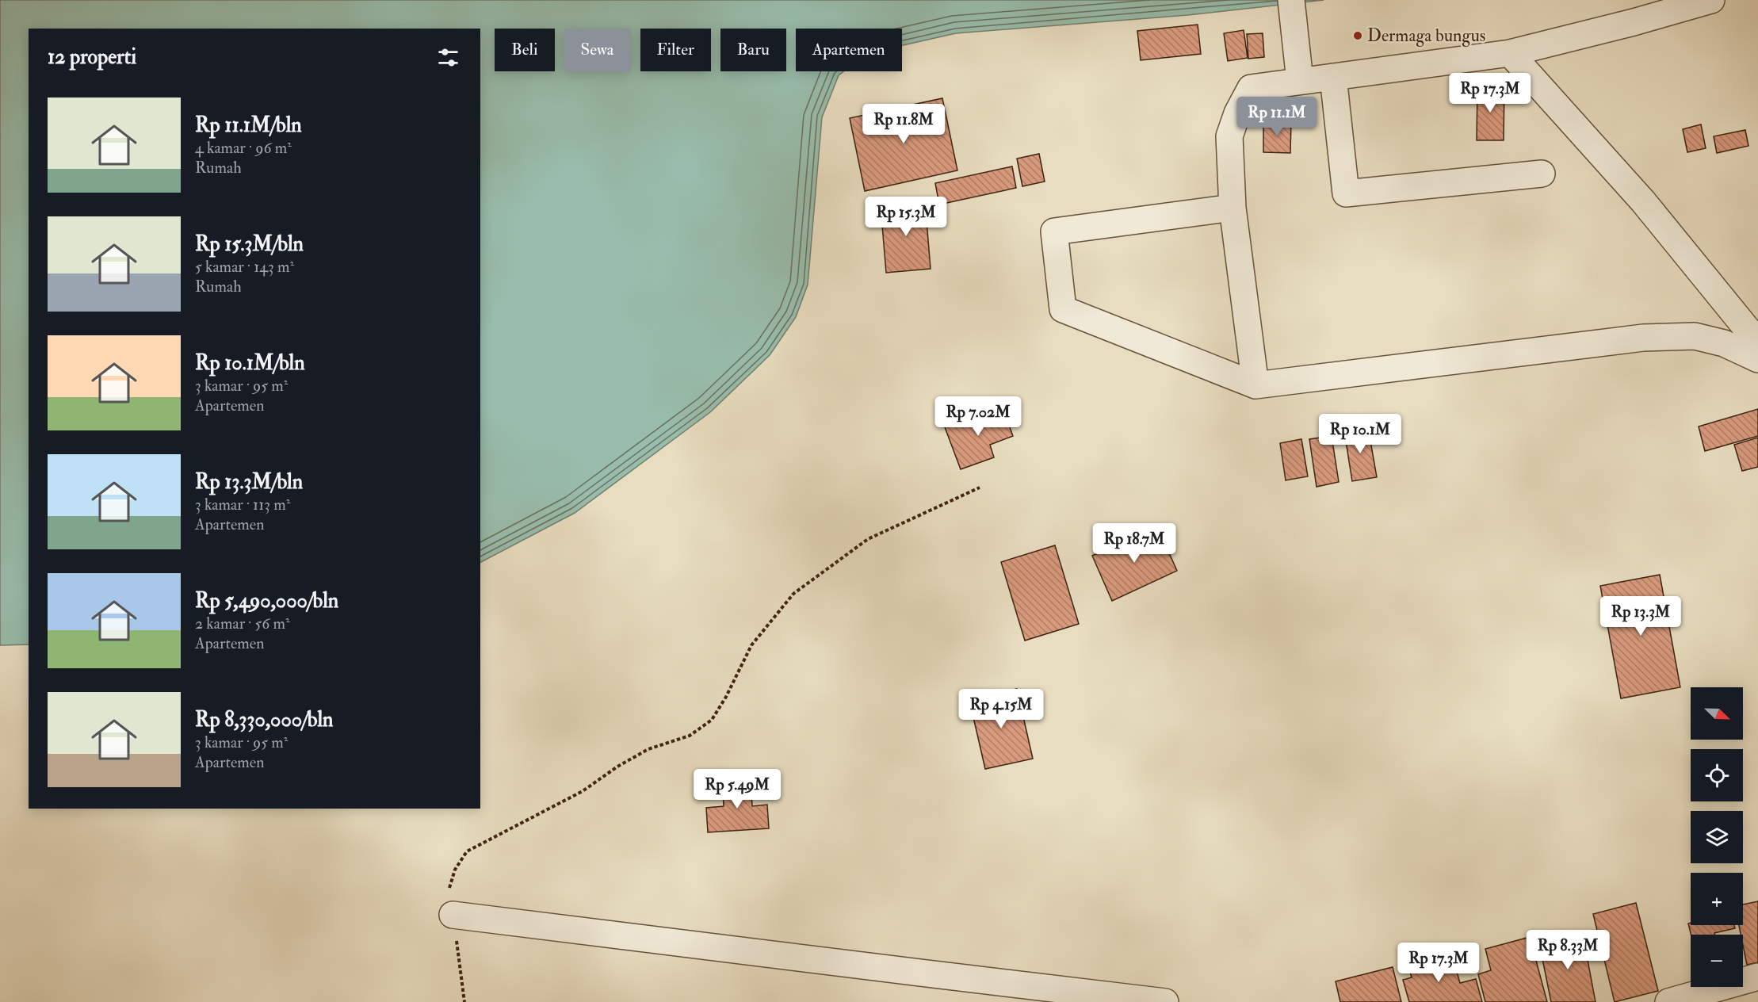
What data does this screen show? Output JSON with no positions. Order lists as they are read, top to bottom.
{
  "places": ["Dermaga bungus"],
  "north": "bottom right",
  "page": {
    "chip": [
      "Beli",
      "Sewa",
      "Filter",
      "Baru",
      "Apartemen"
    ],
    "heading": "12 properti",
    "price": [
      "Rp 17.3M",
      "Rp 11.1M",
      "Rp 11.8M",
      "Rp 15.3M",
      "Rp 7.02M",
      "Rp 10.1M",
      "Rp 18.7M",
      "Rp 13.3M",
      "Rp 4.15M",
      "Rp 5.49M",
      "Rp 8.33M",
      "Rp 17.3M"
    ],
    "list": [
      {
        "name": "Rp 11.1M/bln",
        "note": "4 kamar · 96 m² · Rumah"
      },
      {
        "name": "Rp 15.3M/bln",
        "note": "5 kamar · 143 m² · Rumah"
      },
      {
        "name": "Rp 10.1M/bln",
        "note": "3 kamar · 95 m² · Apartemen"
      },
      {
        "name": "Rp 13.3M/bln",
        "note": "3 kamar · 113 m² · Apartemen"
      },
      {
        "name": "Rp 5,490,000/bln",
        "note": "2 kamar · 56 m² · Apartemen"
      },
      {
        "name": "Rp 8,330,000/bln",
        "note": "3 kamar · 95 m² · Apartemen"
      }
    ],
    "map_buttons": ["+", "−"]
  }
}
